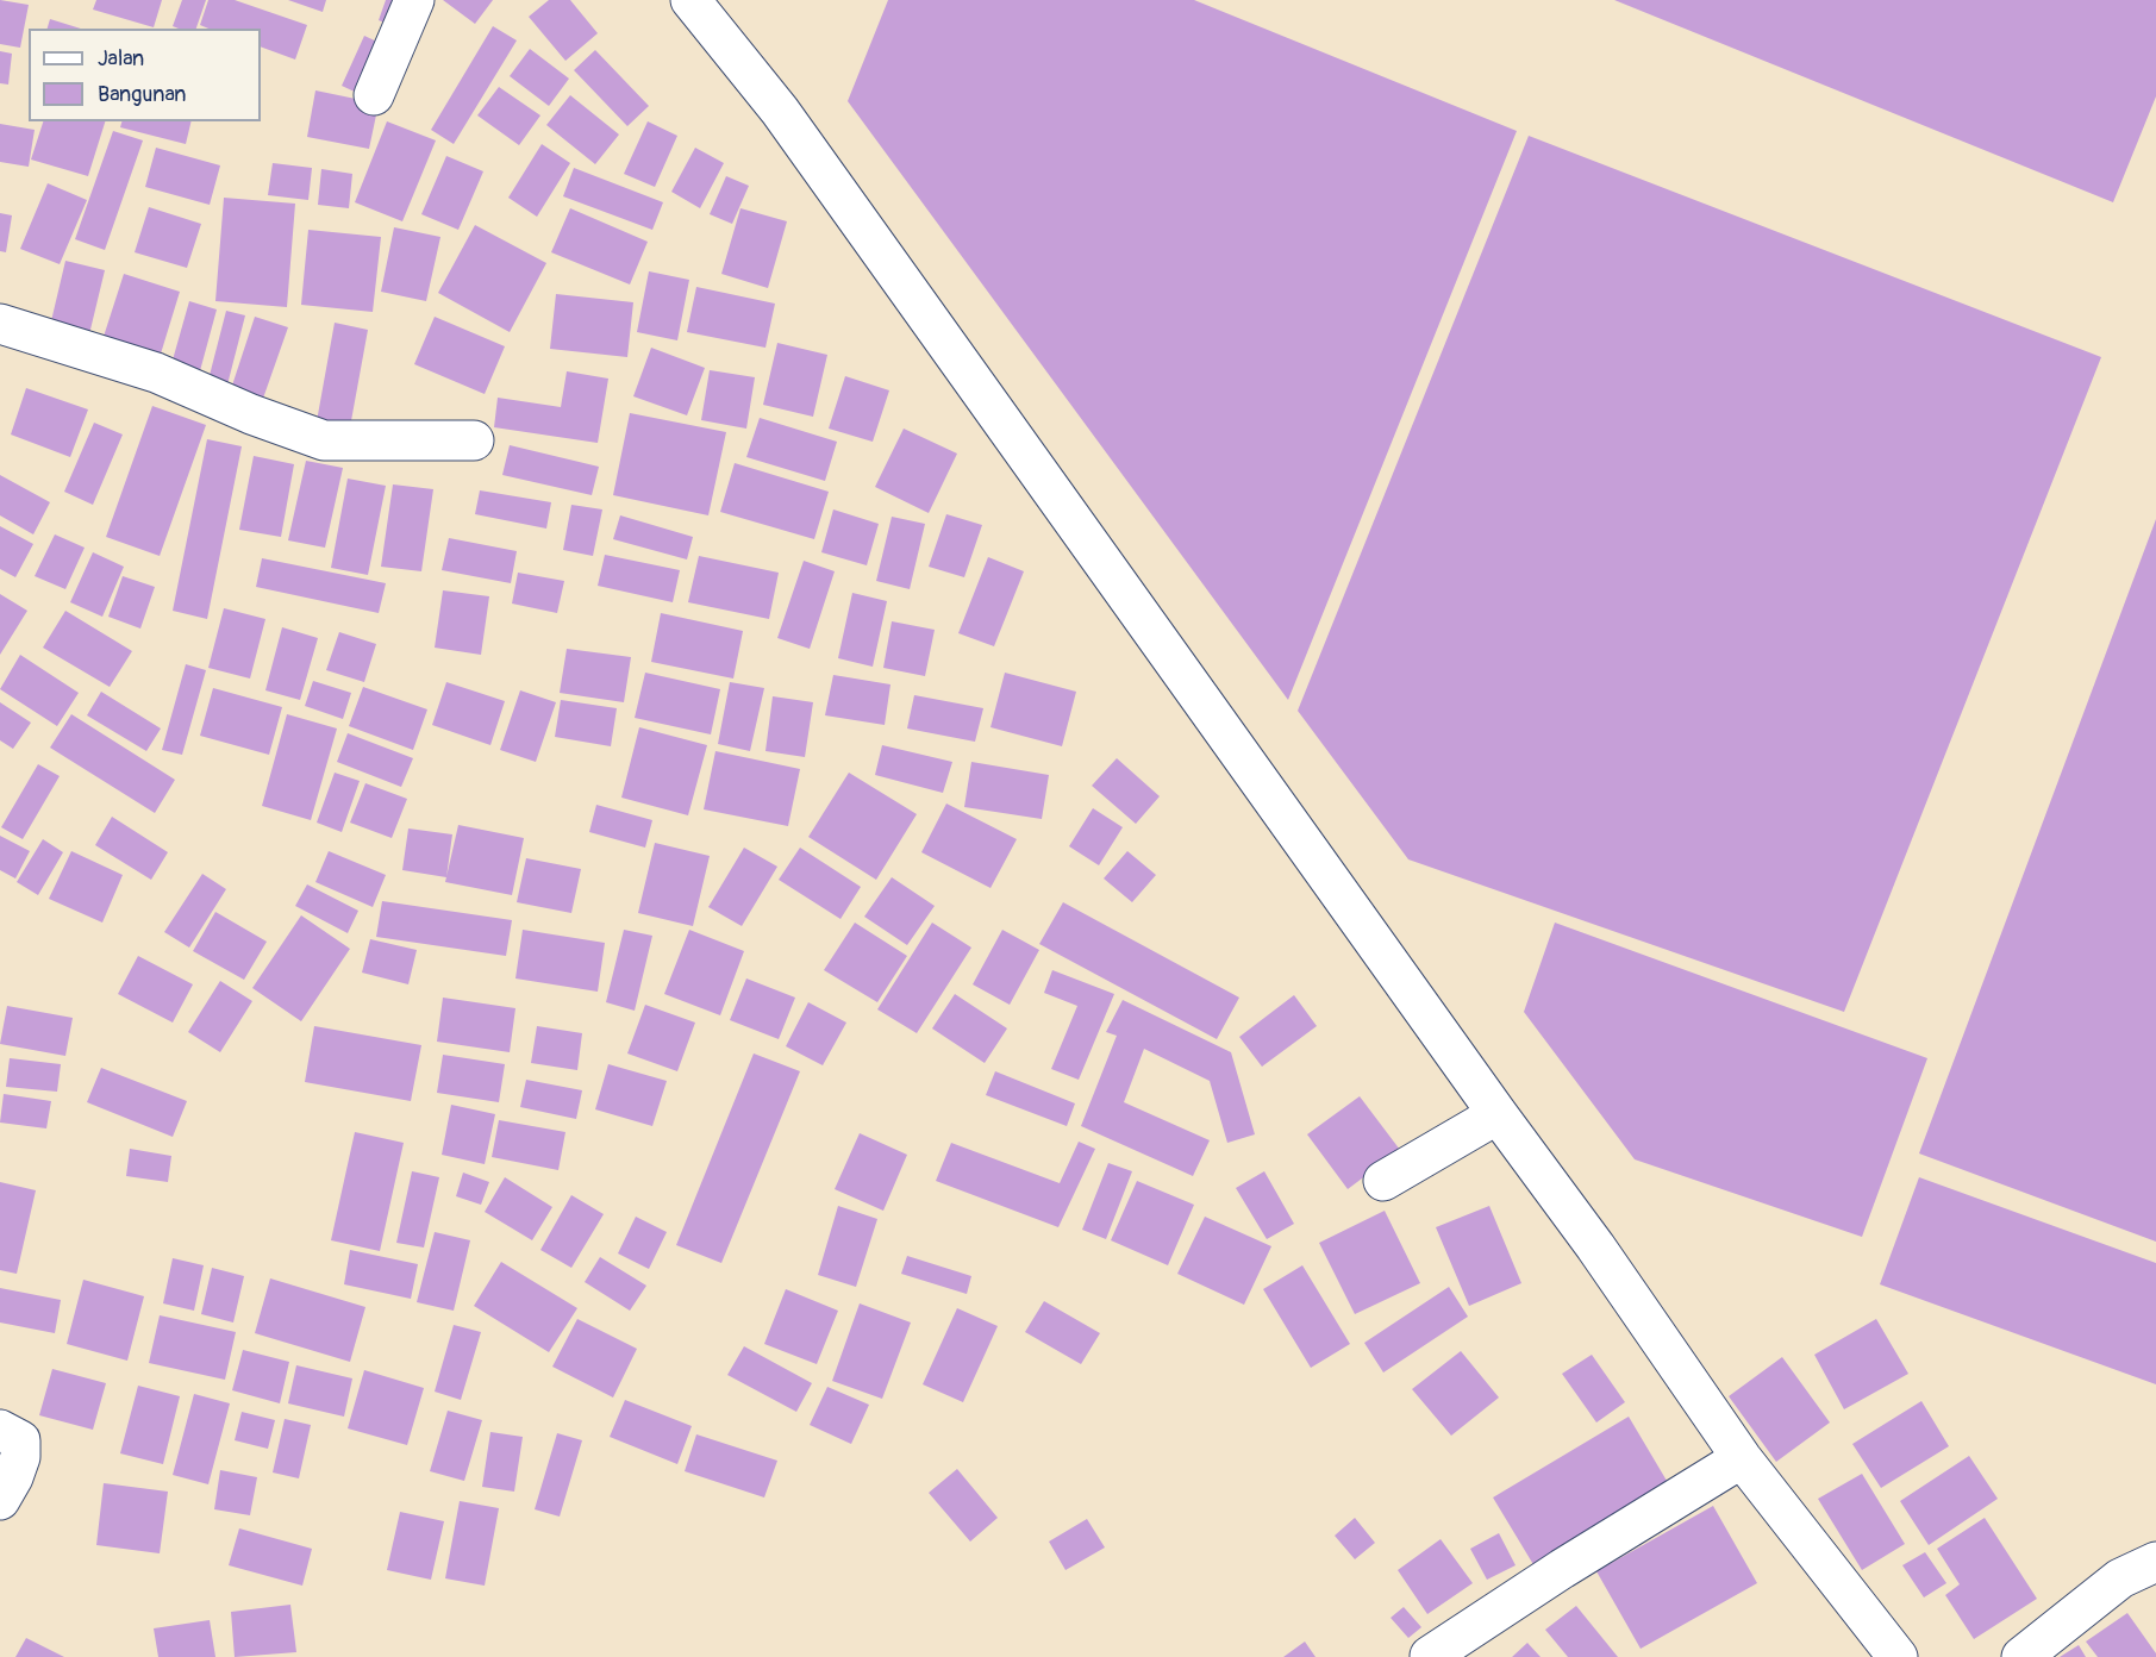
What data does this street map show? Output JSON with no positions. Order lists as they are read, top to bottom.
{
  "legend": ["Jalan", "Bangunan"]
}
